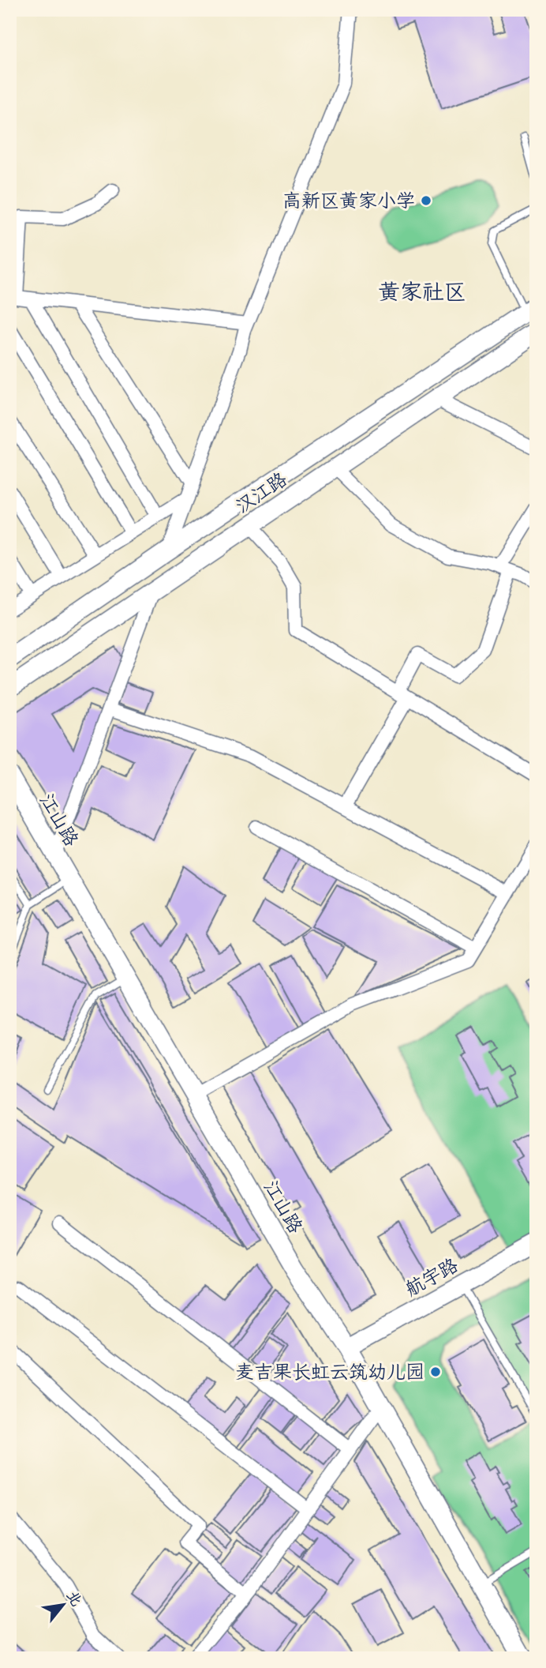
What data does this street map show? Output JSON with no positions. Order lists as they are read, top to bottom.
{
  "streets": {
    "main road": ["汉江路", "江山路", "航宇路"]
  },
  "crossings": [
    ["江山路", "航宇路"]
  ],
  "districts": ["黄家社区"],
  "places": ["高新区黄家小学", "麦吉果长虹云筑幼儿园"],
  "north": "top right"
}
